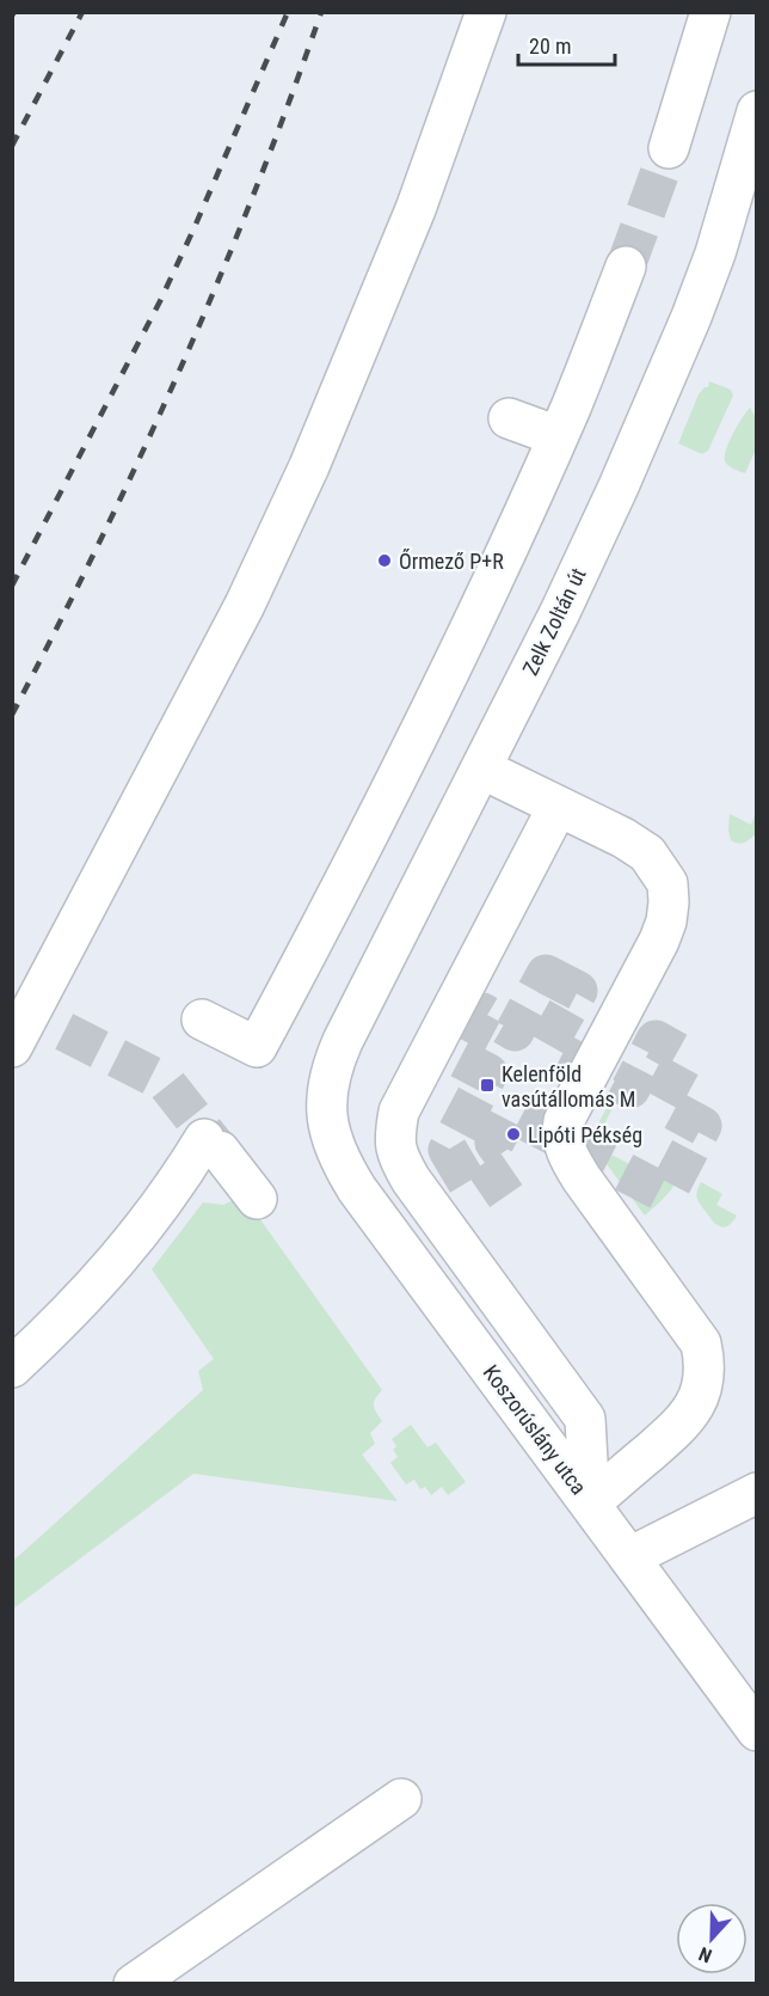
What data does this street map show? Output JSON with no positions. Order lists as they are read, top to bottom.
{
  "streets": {
    "street": ["Zelk Zoltán út", "Koszorúslány utca"]
  },
  "crossings": [
    ["Zelk Zoltán út", "Koszorúslány utca"]
  ],
  "places": {
    "other": ["Őrmező P+R", "Lipóti Pékség"],
    "transit": ["Kelenföld vasútállomás M"]
  },
  "scale_bar": "20 m",
  "north": "bottom"
}
